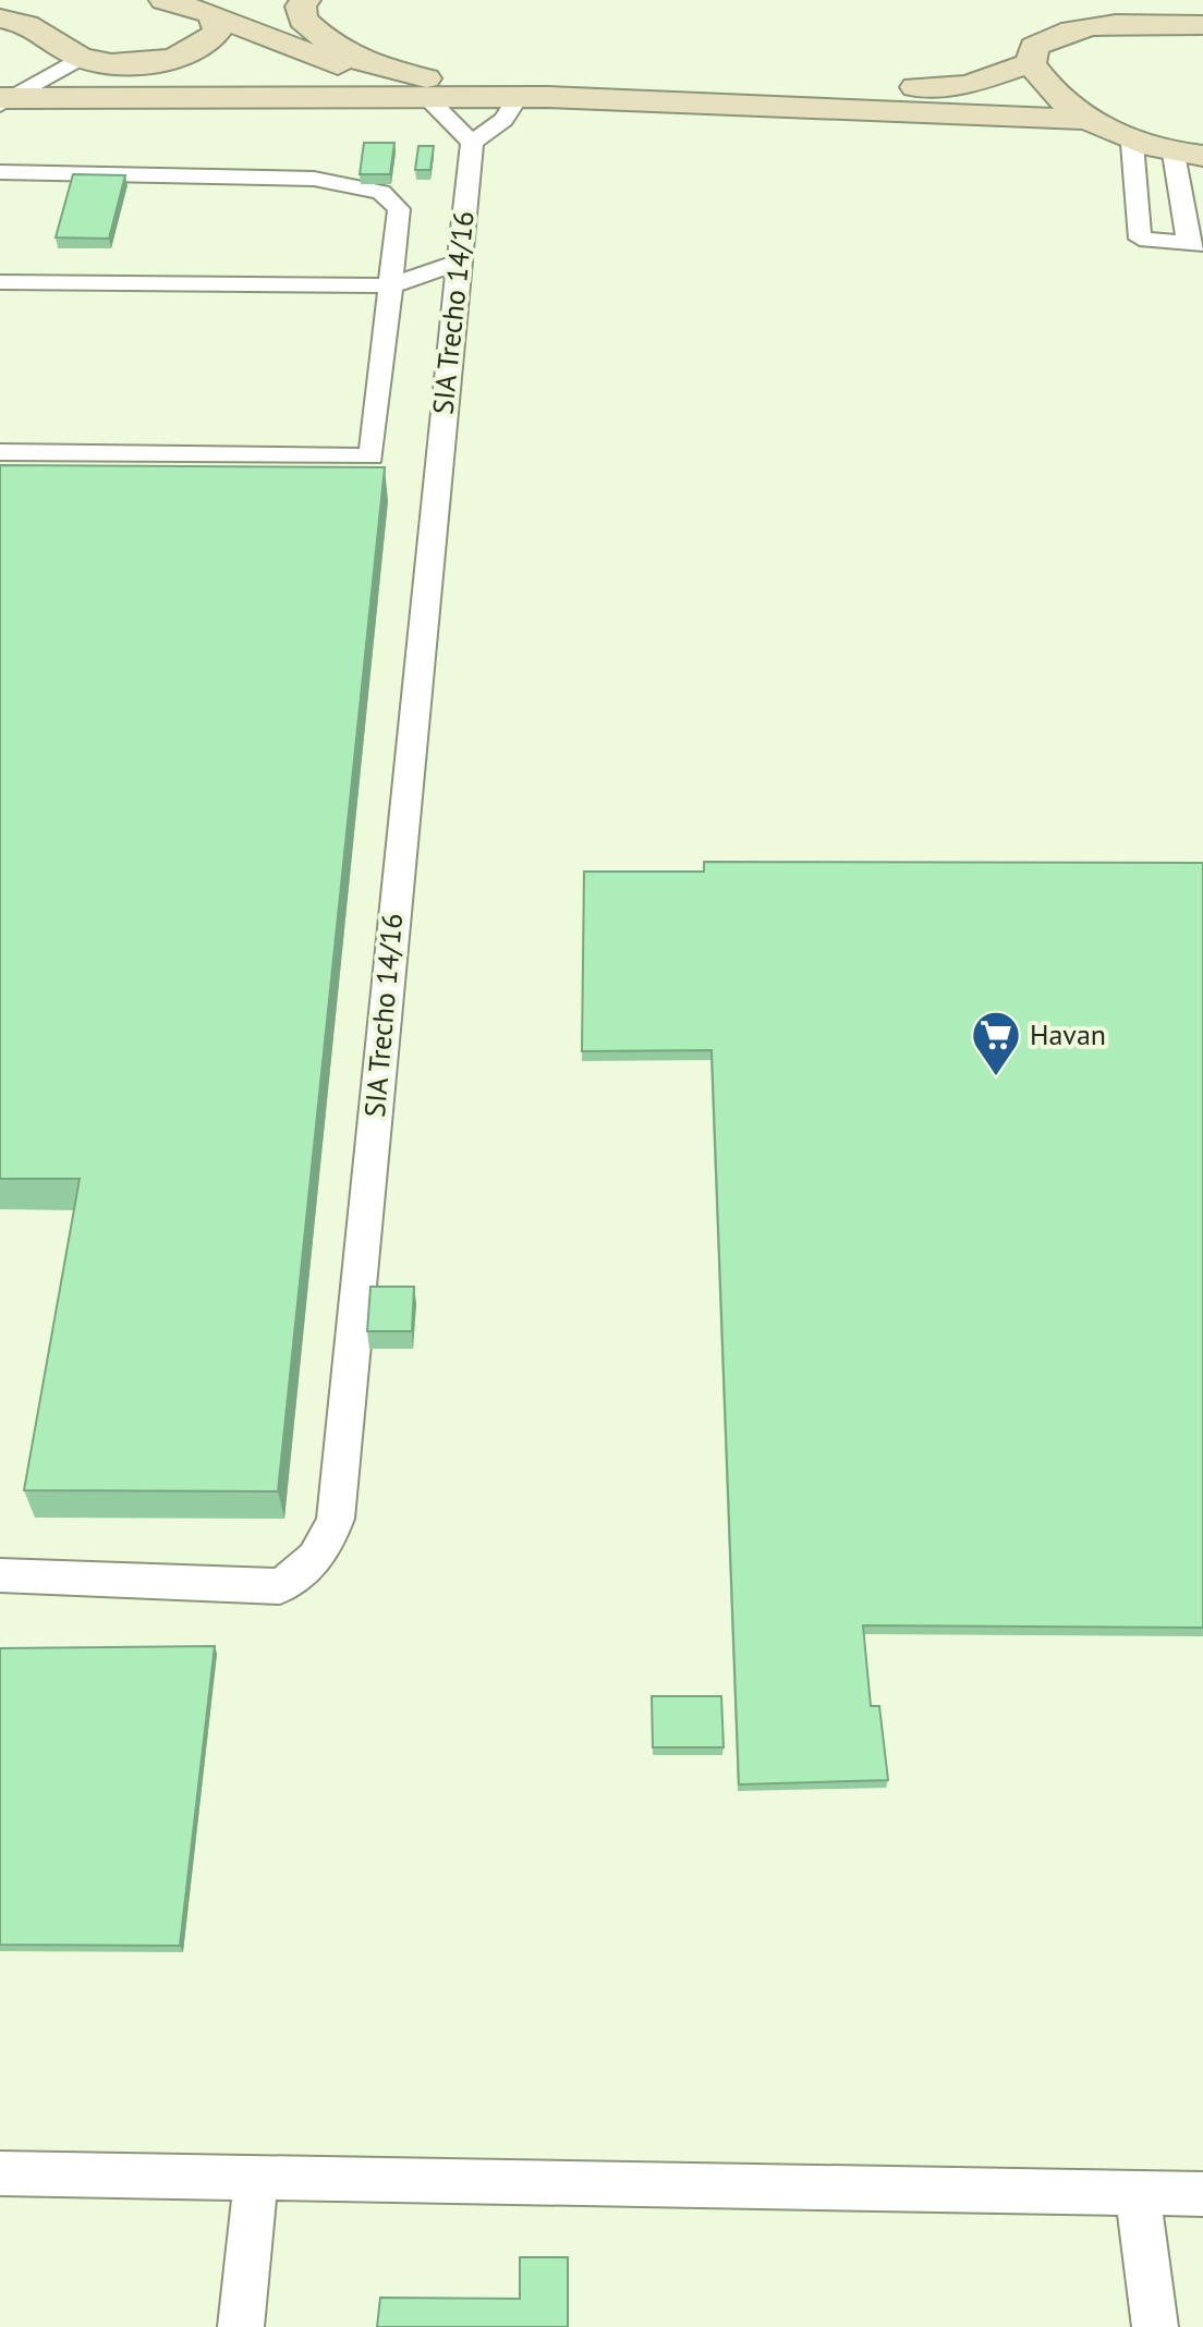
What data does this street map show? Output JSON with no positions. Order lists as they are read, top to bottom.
{
  "streets": {
    "lane": ["SIA Trecho 14/16"]
  },
  "places": {
    "supermarket": ["Havan"]
  }
}
